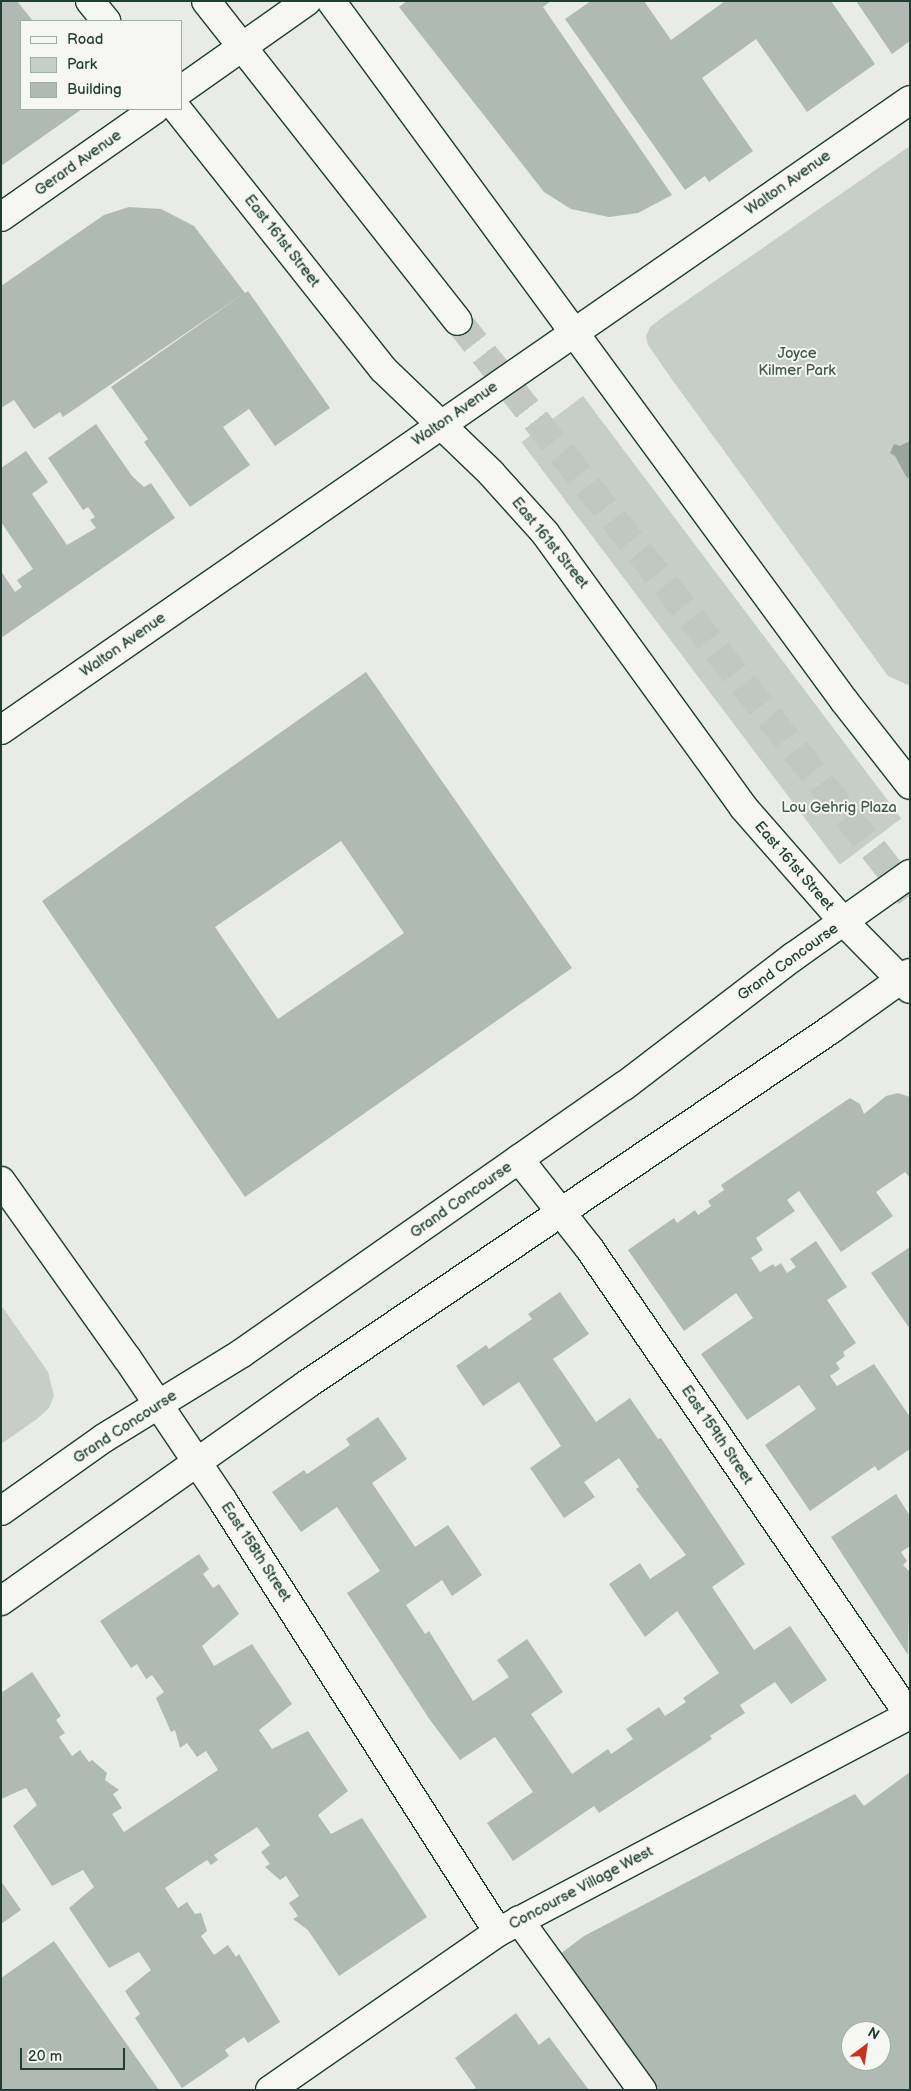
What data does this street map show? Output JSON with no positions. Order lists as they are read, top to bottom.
{
  "streets": {
    "main road": [
      "Gerard Avenue",
      "Walton Avenue",
      "East 161st Street",
      "Grand Concourse",
      "East 159th Street",
      "East 158th Street",
      "Concourse Village West"
    ]
  },
  "crossings": [
    ["Walton Avenue", "East 161st Street"],
    ["East 161st Street", "Grand Concourse"],
    ["Grand Concourse", "East 159th Street"],
    ["Grand Concourse", "East 158th Street"],
    ["East 159th Street", "Concourse Village West"],
    ["East 158th Street", "Concourse Village West"]
  ],
  "parks": ["Joyce Kilmer Park", "Lou Gehrig Plaza"],
  "legend": ["Road", "Park", "Building"],
  "scale_bar": "20 m",
  "north": "top right"
}
